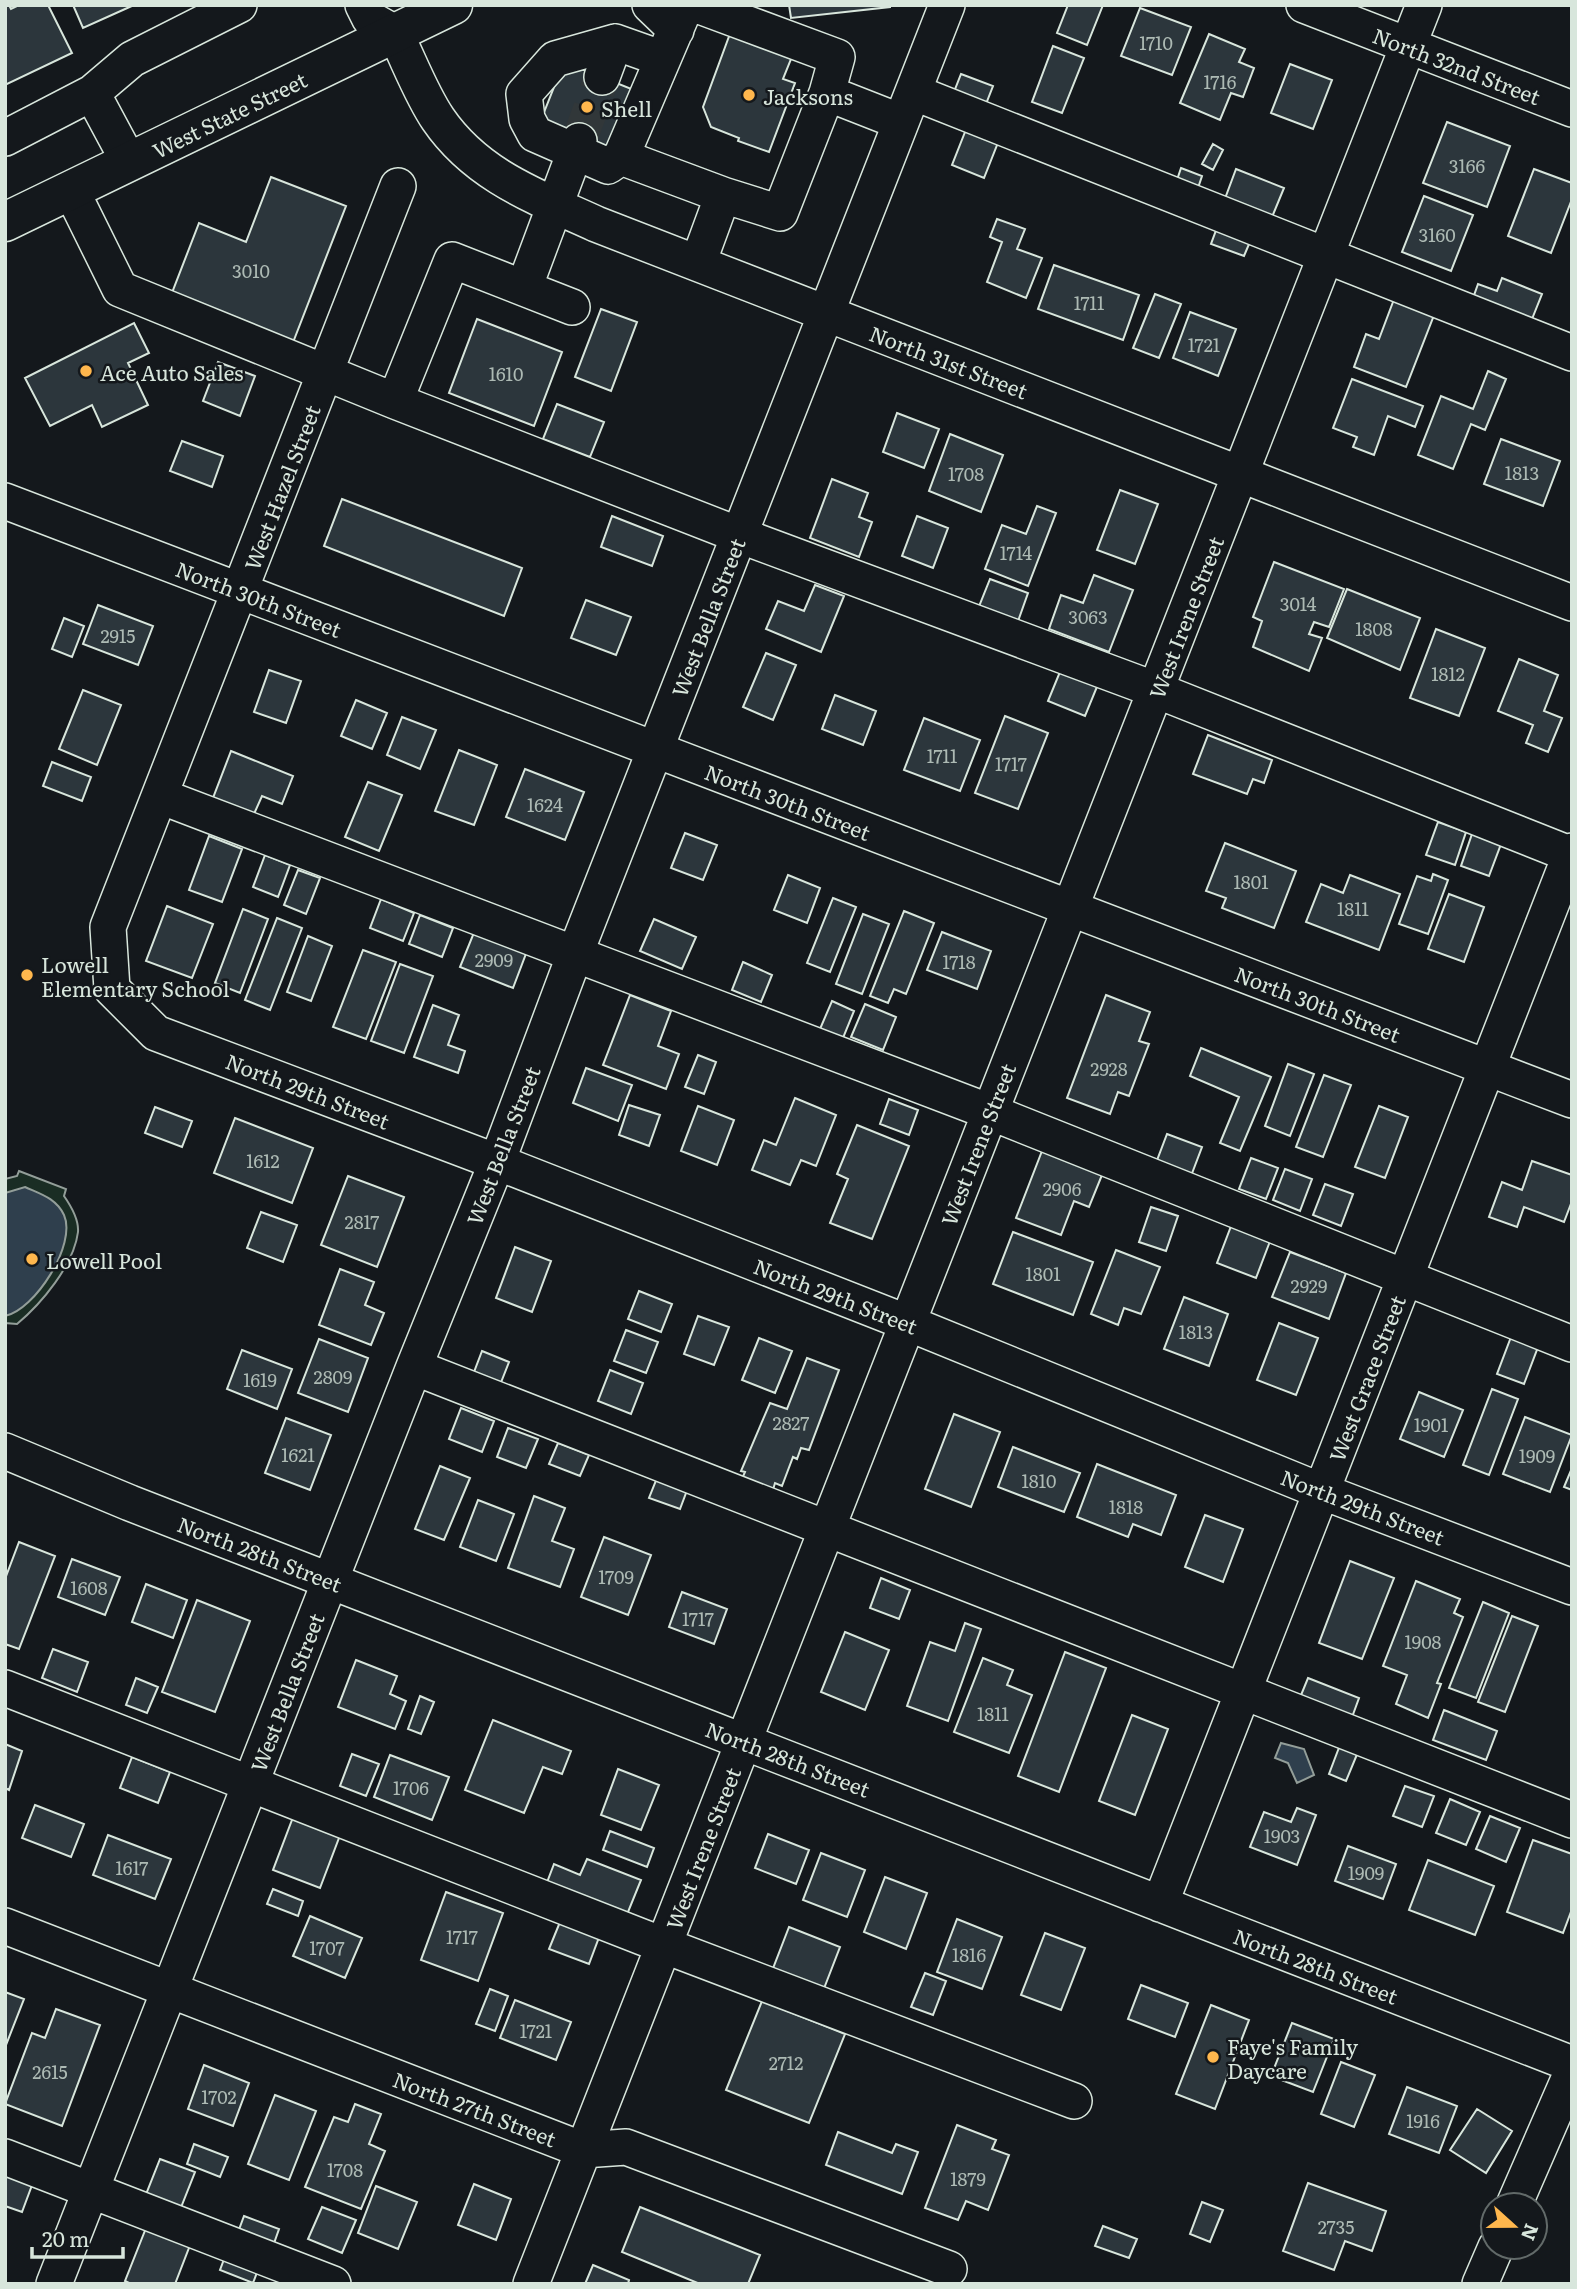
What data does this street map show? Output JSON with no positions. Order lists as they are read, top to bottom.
{
  "streets": {
    "main road": ["West State Street"],
    "street": [
      "North 32nd Street",
      "North 31st Street",
      "West Hazel Street",
      "North 30th Street",
      "West Bella Street",
      "West Irene Street",
      "North 29th Street",
      "West Grace Street",
      "North 28th Street",
      "North 27th Street"
    ]
  },
  "crossings": [
    ["North 32nd Street", "West Irene Street"],
    ["West State Street", "North 31st Street"],
    ["North 31st Street", "West Bella Street"],
    ["North 31st Street", "West Irene Street"],
    ["West Hazel Street", "North 30th Street"],
    ["West Hazel Street", "North 29th Street"],
    ["North 30th Street", "West Bella Street"],
    ["North 30th Street", "West Irene Street"],
    ["North 30th Street", "West Grace Street"],
    ["West Bella Street", "North 29th Street"],
    ["West Bella Street", "North 28th Street"],
    ["West Bella Street", "North 27th Street"],
    ["West Irene Street", "North 29th Street"],
    ["West Irene Street", "North 28th Street"],
    ["West Irene Street", "North 27th Street"],
    ["North 29th Street", "West Grace Street"],
    ["West Grace Street", "North 28th Street"]
  ],
  "places": [
    "Jacksons",
    "Shell",
    "Ace Auto Sales",
    "Lowell Elementary School",
    "Lowell Pool",
    "Faye's Family Daycare"
  ],
  "house_numbers": [
    "1710",
    "1716",
    "3166",
    "3160",
    "3010",
    "1711",
    "1721",
    "1610",
    "1813",
    "1708",
    "1714",
    "3014",
    "3063",
    "1808",
    "2915",
    "1812",
    "1711",
    "1717",
    "1624",
    "1801",
    "1811",
    "2909",
    "1718",
    "2928",
    "1612",
    "2906",
    "2817",
    "1801",
    "2929",
    "1813",
    "2809",
    "1619",
    "2827",
    "1901",
    "1621",
    "1909",
    "1810",
    "1818",
    "1709",
    "1608",
    "1717",
    "1908",
    "1811",
    "1706",
    "1903",
    "1617",
    "1909",
    "1717",
    "1707",
    "1816",
    "1721",
    "2712",
    "2615",
    "1702",
    "1916",
    "1708",
    "1879",
    "2735"
  ],
  "scale_bar": "20 m",
  "north": "right"
}
